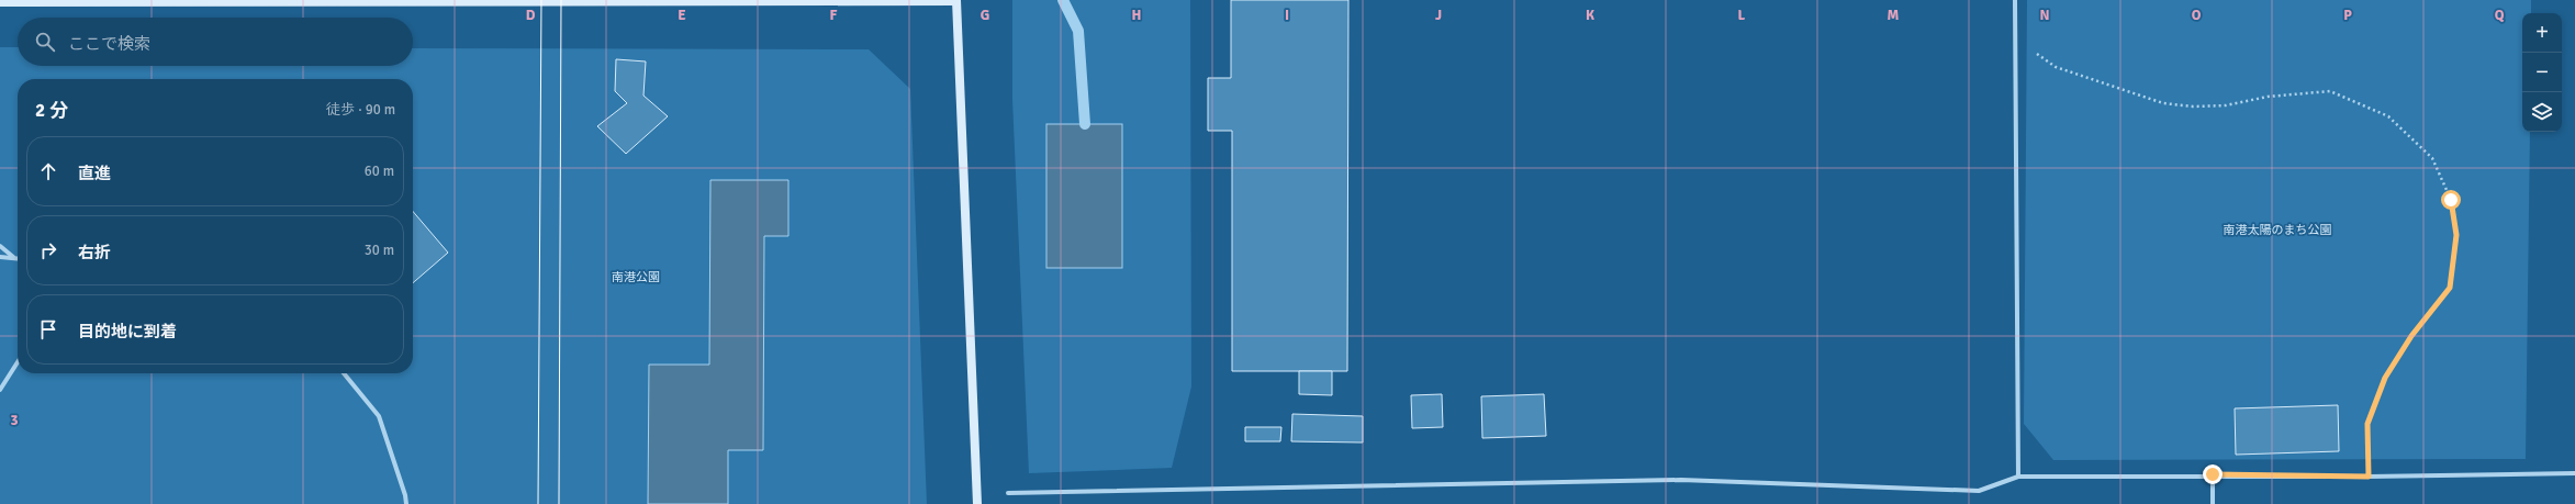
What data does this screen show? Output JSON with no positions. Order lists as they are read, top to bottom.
{
  "parks": ["南港太陽のまち公園", "南港公園"],
  "page": {
    "map_buttons": ["+", "−"],
    "search": "ここで検索",
    "heading": ["2 分", "徒歩 · 90 m"],
    "list": [
      ["直進", "60 m"],
      ["右折", "30 m"],
      "目的地に到着"
    ]
  },
  "grid": {
    "columns": [
      "D",
      "E",
      "F",
      "G",
      "H",
      "I",
      "J",
      "K",
      "L",
      "M",
      "N",
      "O",
      "P",
      "Q"
    ],
    "rows": ["3"]
  }
}
